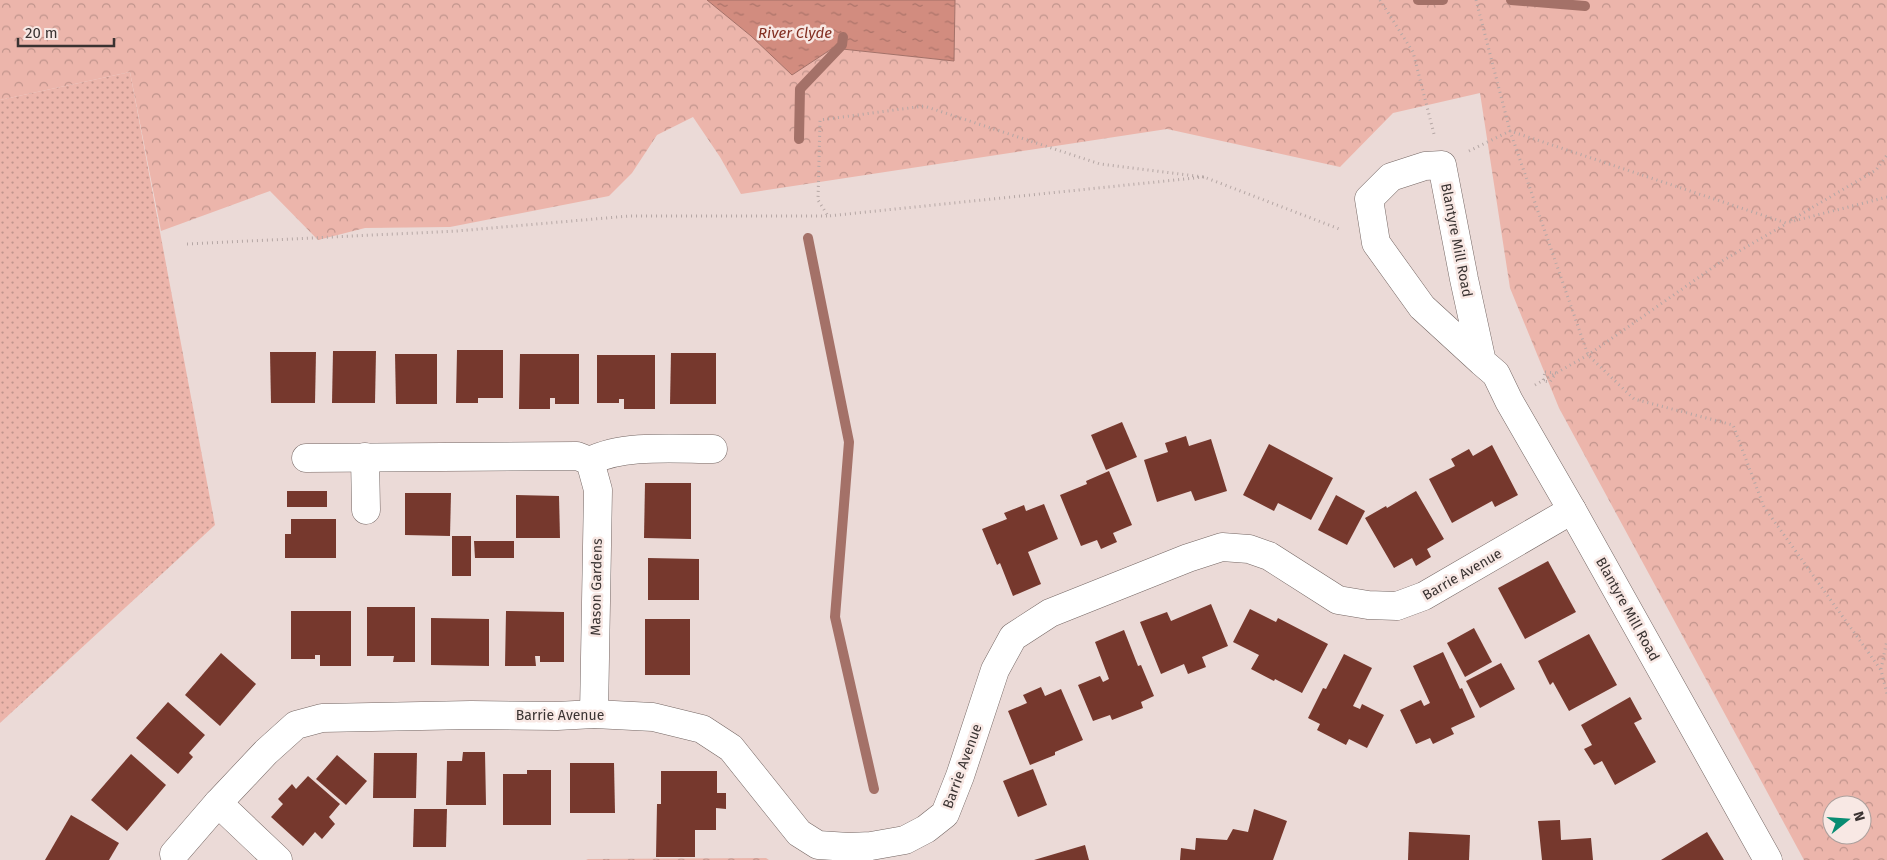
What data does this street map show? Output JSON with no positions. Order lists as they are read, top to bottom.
{
  "streets": {
    "street": ["Blantyre Mill Road", "Barrie Avenue", "Mason Gardens"]
  },
  "crossings": [
    ["Blantyre Mill Road", "Barrie Avenue"],
    ["Barrie Avenue", "Mason Gardens"]
  ],
  "water": ["River Clyde"],
  "scale_bar": "20 m",
  "north": "right"
}
